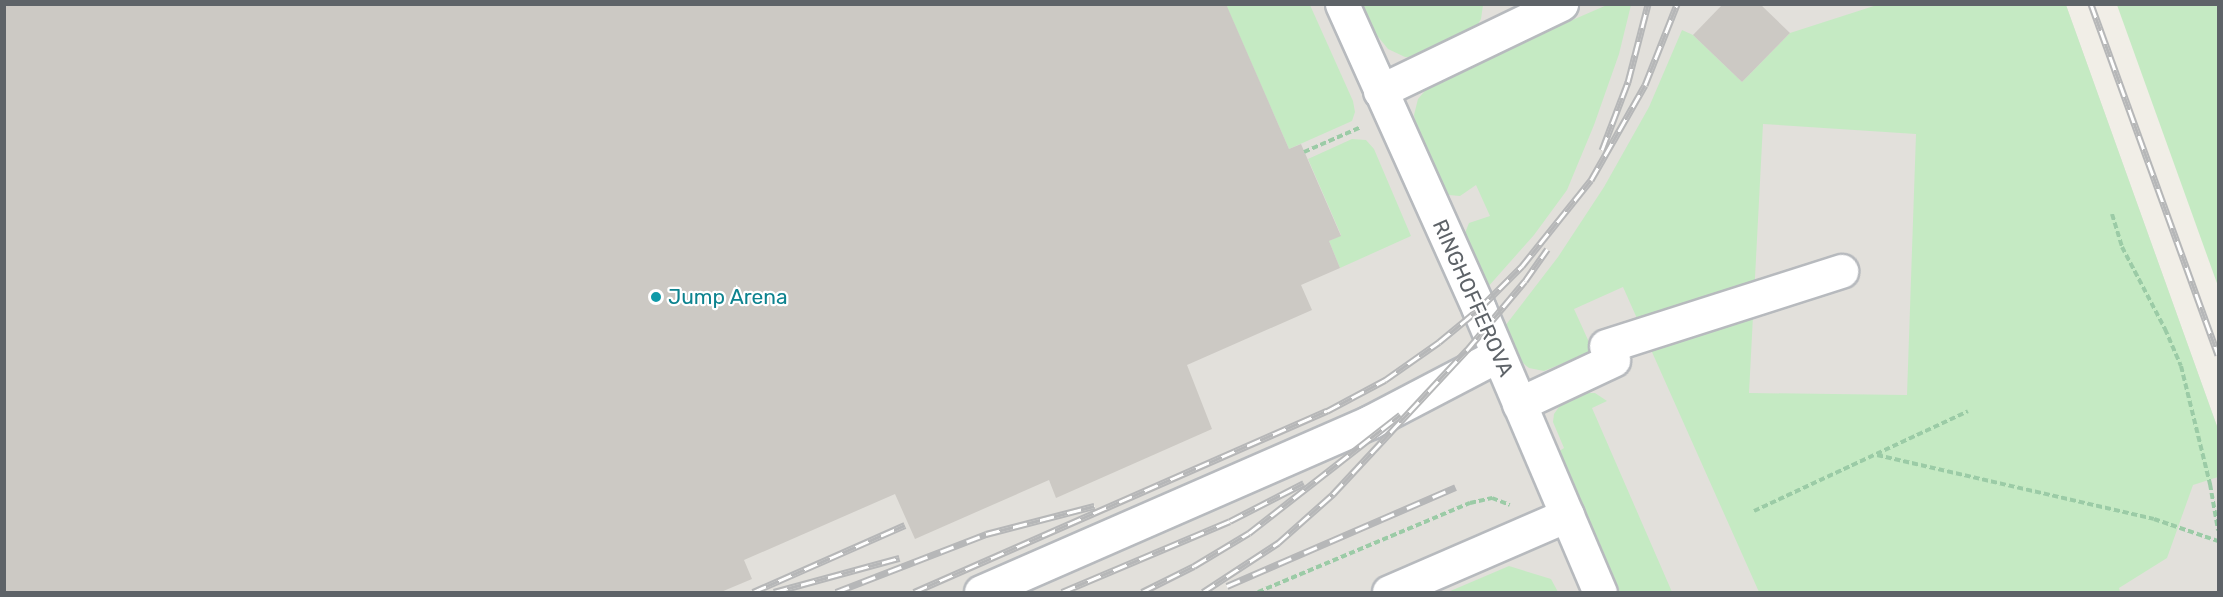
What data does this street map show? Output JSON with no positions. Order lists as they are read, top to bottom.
{
  "streets": {
    "lane": ["RINGHOFFEROVA"]
  },
  "places": ["Jump Arena"]
}
